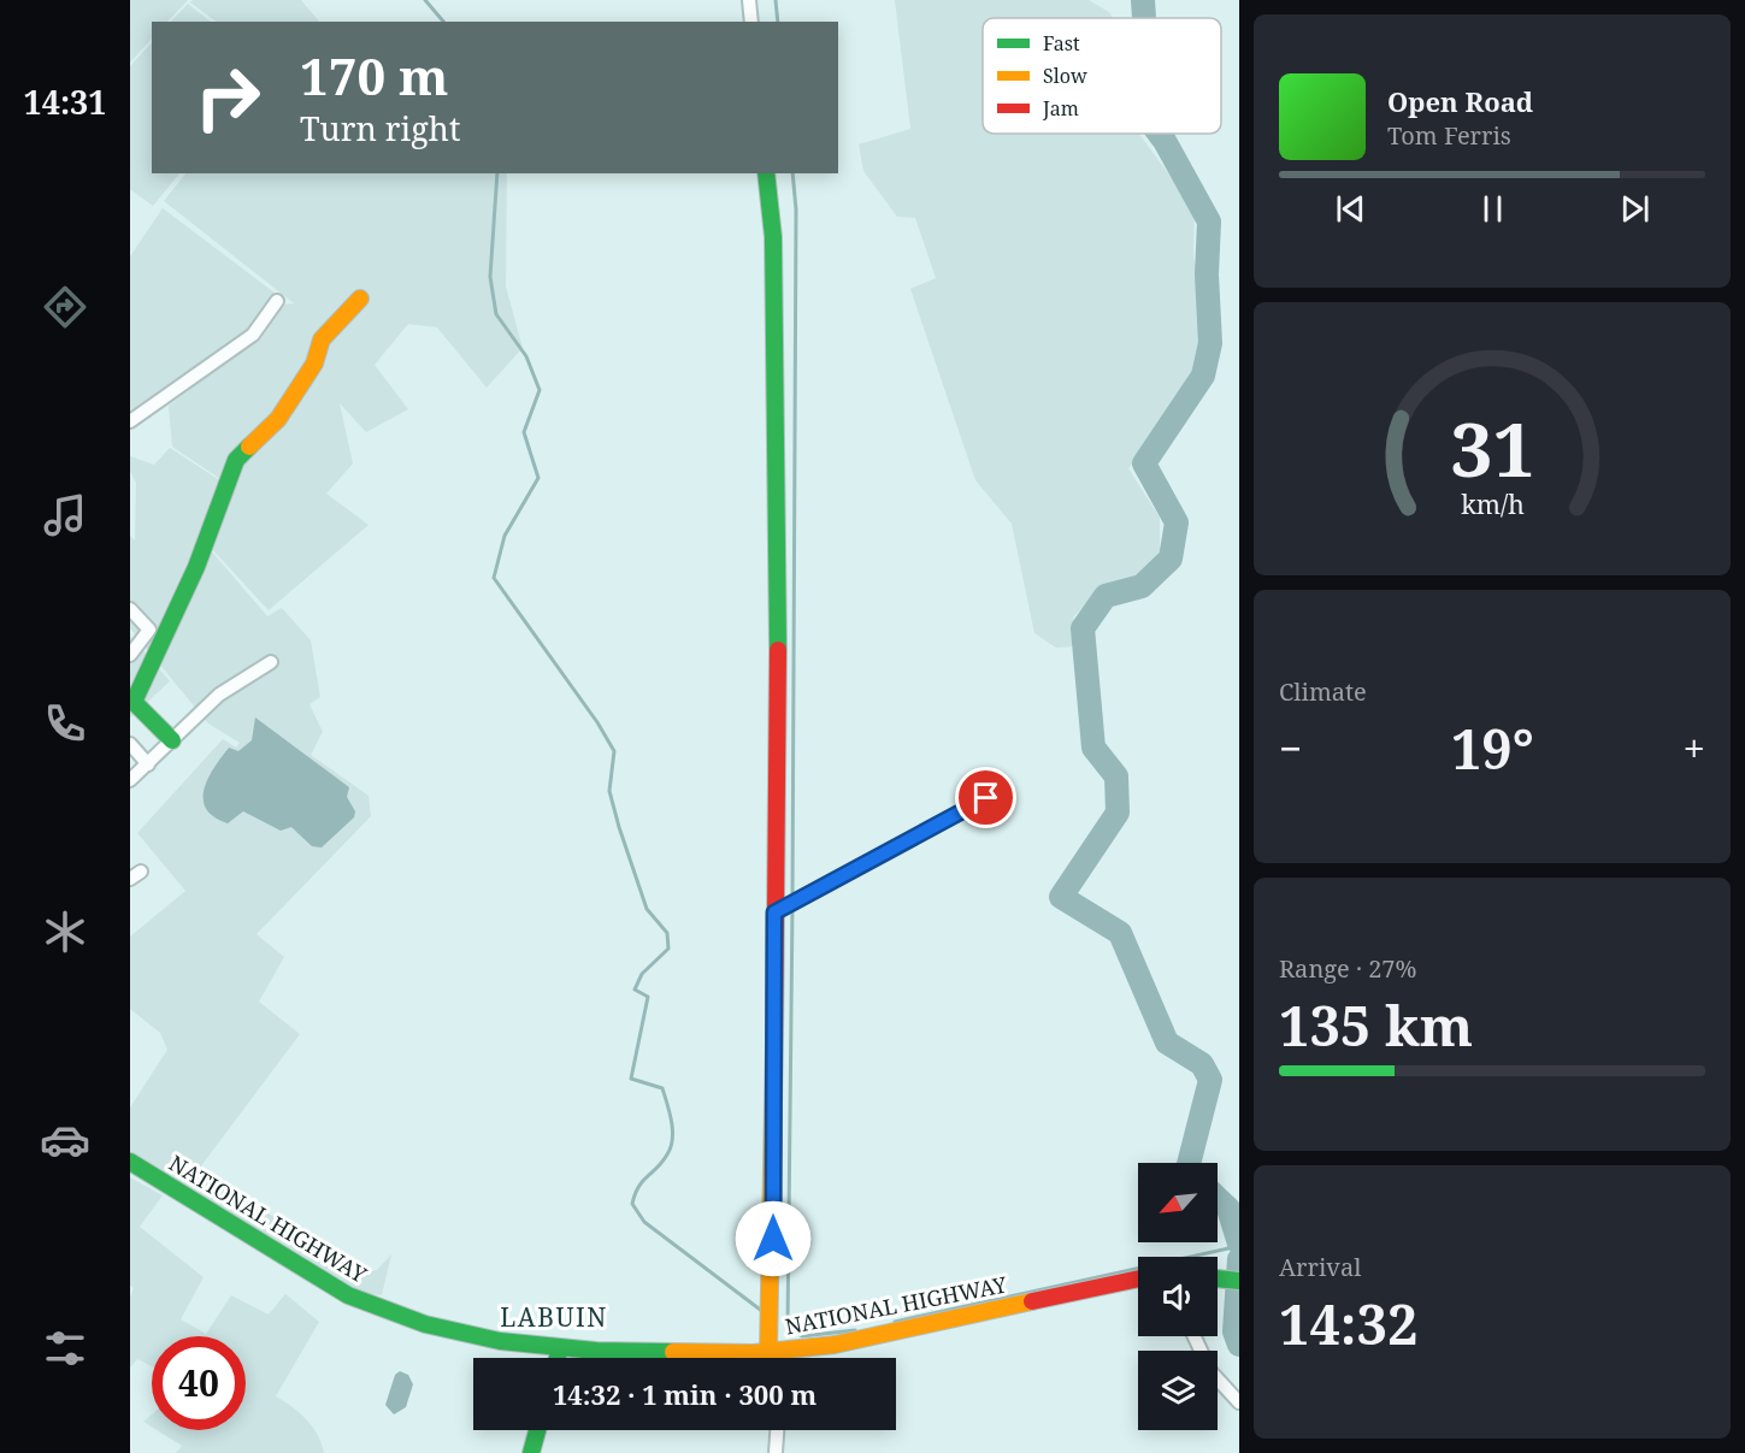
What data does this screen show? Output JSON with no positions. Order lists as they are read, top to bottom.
{
  "streets": {
    "street": ["NATIONAL HIGHWAY"]
  },
  "districts": ["LABUIN"],
  "legend": ["Fast", "Slow", "Jam"],
  "north": "bottom left",
  "page": {
    "tabs": "14:31",
    "turn": ["170 m", "Turn right"],
    "song": ["Open Road", "Tom Ferris"],
    "tile": [
      "Climate",
      ["Range · 27%", "135 km"],
      ["Arrival", "14:32"]
    ],
    "heat": ["−", "19°", "+"],
    "limit": "40",
    "trip": "14:32 · 1 min · 300 m",
    "gauge": ["31", "km/h"]
  }
}
